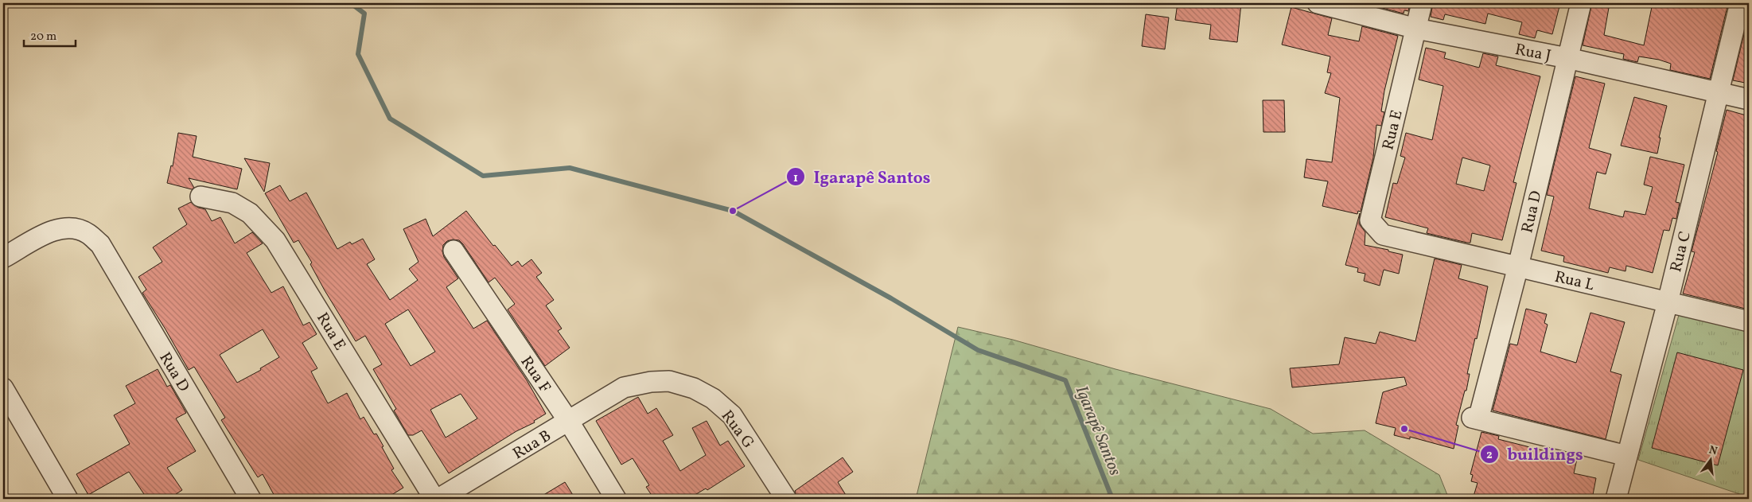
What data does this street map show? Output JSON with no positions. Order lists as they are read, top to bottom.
{
  "streets": {
    "street": [
      "Rua J",
      "Rua E",
      "Rua D",
      "Rua C",
      "Rua L",
      "Rua F",
      "Rua G",
      "Rua B"
    ]
  },
  "crossings": [
    ["Rua J", "Rua E"],
    ["Rua J", "Rua D"],
    ["Rua J", "Rua C"],
    ["Rua E", "Rua L"],
    ["Rua D", "Rua C"],
    ["Rua D", "Rua L"],
    ["Rua C", "Rua L"],
    ["Rua F", "Rua B"],
    ["Rua G", "Rua B"]
  ],
  "water": ["Igarapê Santos"],
  "places": ["Igarapê Santos", "buildings"],
  "scale_bar": "20 m",
  "north": "top"
}
